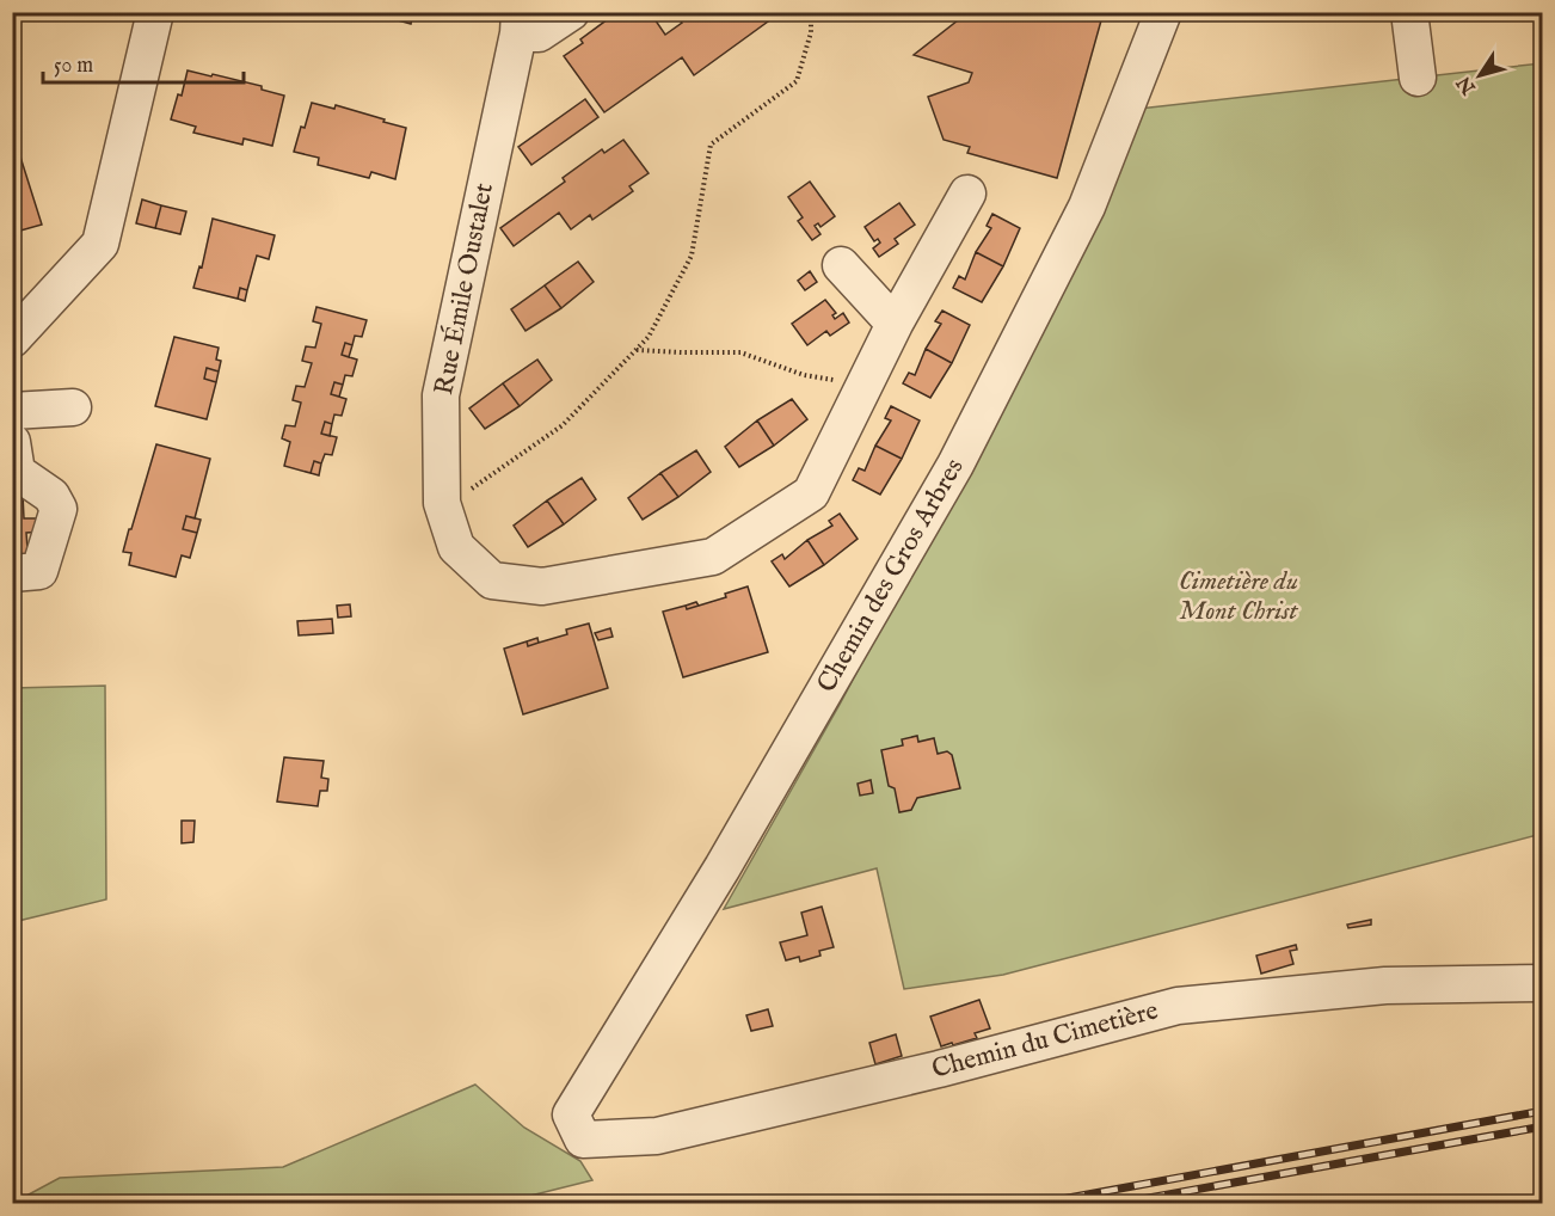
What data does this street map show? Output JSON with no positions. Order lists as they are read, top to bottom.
{
  "streets": {
    "street": ["Rue Émile Oustalet", "Chemin des Gros Arbres", "Chemin du Cimetière"]
  },
  "crossings": [
    ["Chemin des Gros Arbres", "Chemin du Cimetière"]
  ],
  "parks": ["Cimetière du Mont Christ"],
  "scale_bar": "50 m",
  "north": "bottom left"
}
